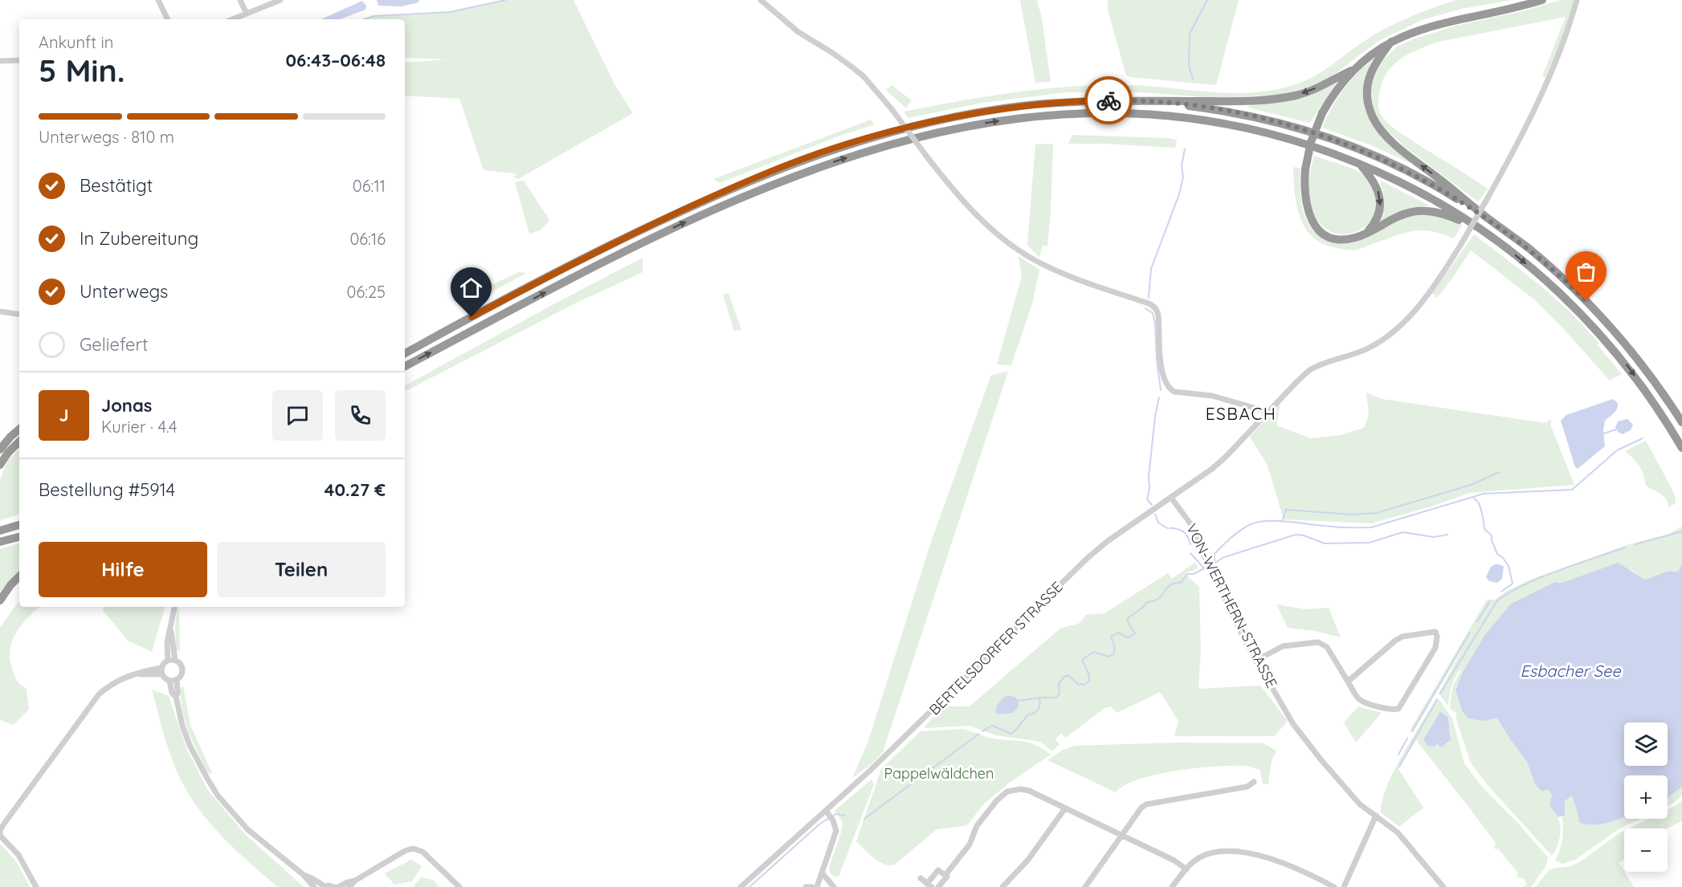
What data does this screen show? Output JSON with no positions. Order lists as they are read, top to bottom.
{
  "streets": {
    "street": ["VON-WERTHERN-STRASSE", "BERTELSDORFER STRASSE"]
  },
  "crossings": [
    ["VON-WERTHERN-STRASSE", "BERTELSDORFER STRASSE"]
  ],
  "districts": ["ESBACH"],
  "water": ["Esbacher See"],
  "parks": ["Pappelwäldchen"],
  "page": {
    "heading": ["5 Min.", "Ankunft in", "06:43–06:48"],
    "panel": [
      "Jonas",
      "Kurier · 4.4",
      "Bestellung #5914",
      "40.27 €"
    ],
    "bar": "Unterwegs · 810 m",
    "list": [
      ["Bestätigt", "06:11"],
      ["In Zubereitung", "06:16"],
      ["Unterwegs", "06:25"],
      "Geliefert"
    ],
    "round": "J",
    "buttons": ["Hilfe", "Teilen"],
    "map_buttons": ["+", "−"]
  }
}
